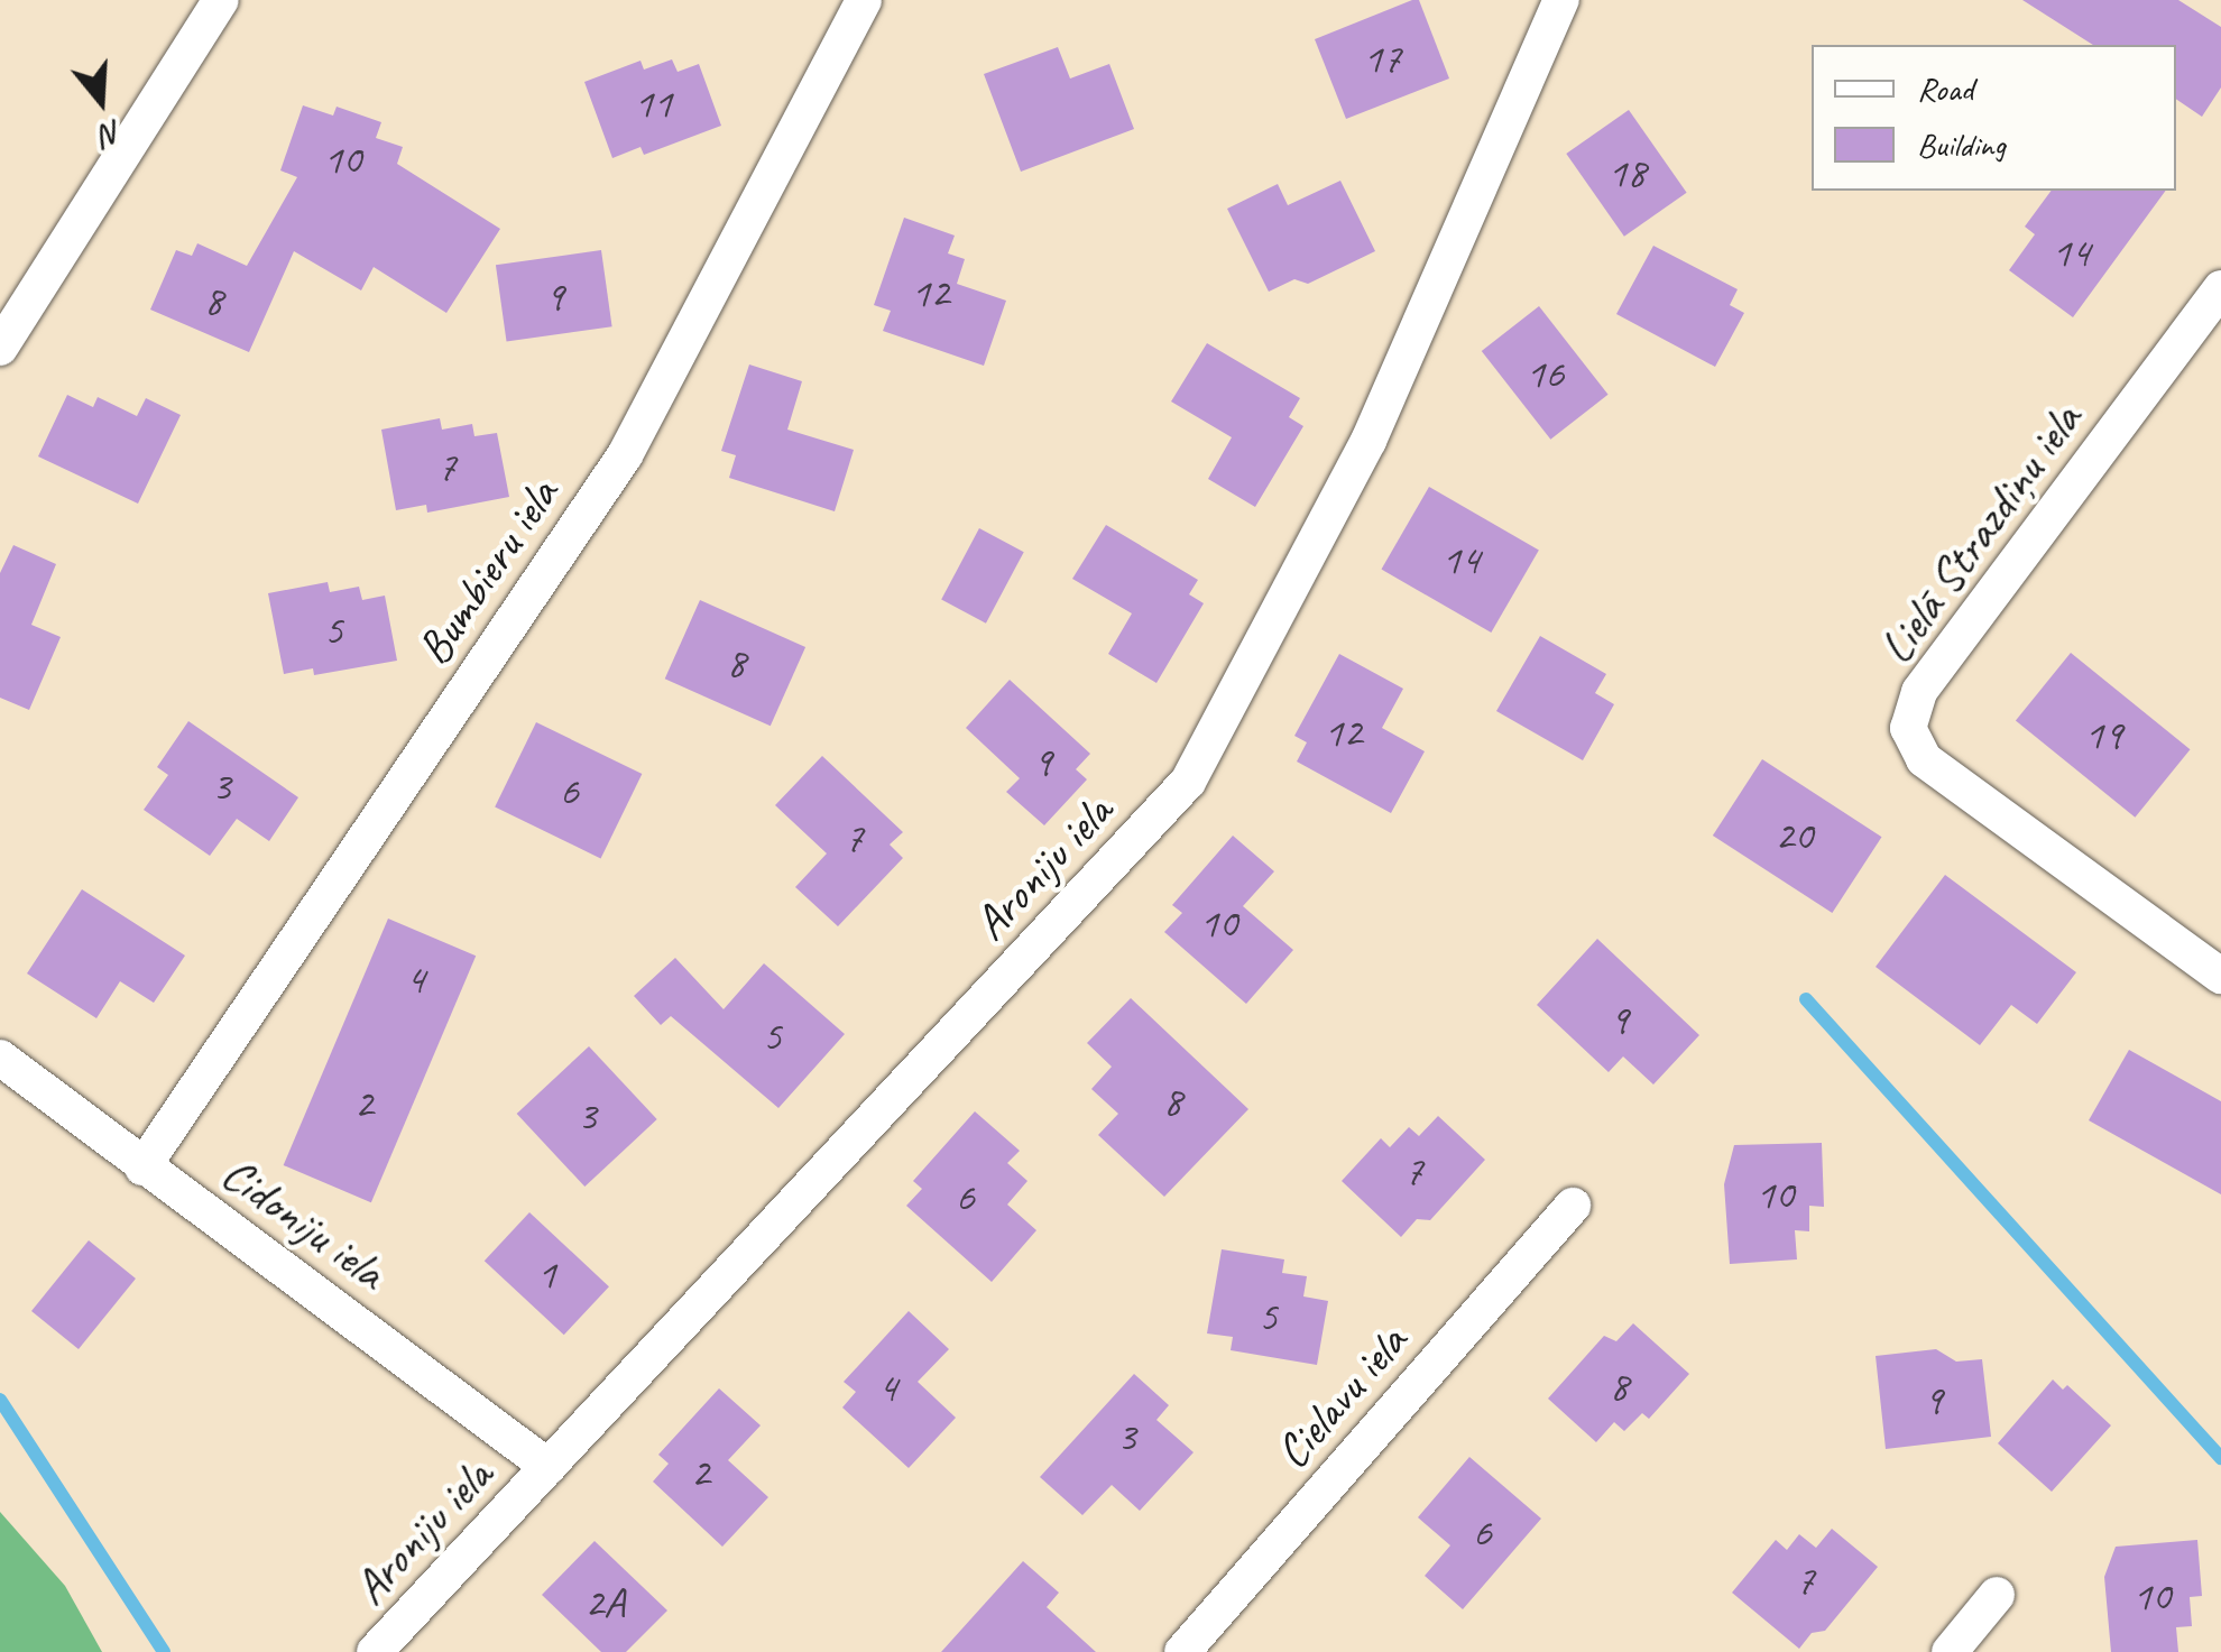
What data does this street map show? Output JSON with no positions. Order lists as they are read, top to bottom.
{
  "streets": {
    "street": [
      "Lielā Strazdiņu iela",
      "Bumbieru iela",
      "Aroniju iela",
      "Cidoniju iela",
      "Cielavu iela"
    ]
  },
  "crossings": [
    ["Bumbieru iela", "Cidoniju iela"],
    ["Aroniju iela", "Cidoniju iela"]
  ],
  "house_numbers": [
    "17",
    "11",
    "10",
    "18",
    "14",
    "12",
    "9",
    "8",
    "16",
    "7",
    "14",
    "5",
    "8",
    "12",
    "19",
    "9",
    "3",
    "6",
    "20",
    "7",
    "10",
    "4",
    "9",
    "5",
    "8",
    "2",
    "3",
    "7",
    "10",
    "6",
    "1",
    "5",
    "8",
    "4",
    "9",
    "3",
    "2",
    "6",
    "7",
    "10",
    "2A"
  ],
  "legend": ["Road", "Building"],
  "north": "bottom"
}
